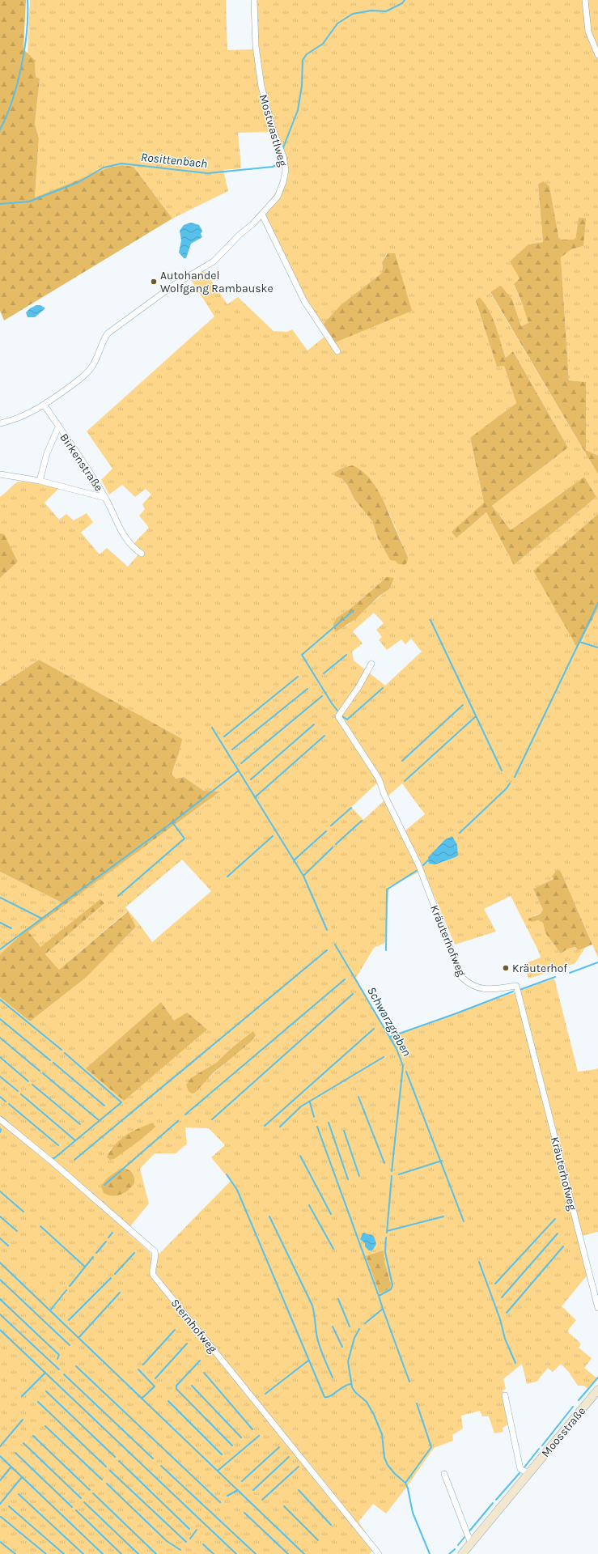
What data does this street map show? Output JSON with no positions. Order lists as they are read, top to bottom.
{
  "streets": {
    "street": [
      "Mostwastlweg",
      "Birkenstraße",
      "Kräuterhofweg",
      "Sternhofweg",
      "Moosstraße"
    ]
  },
  "water": ["Rosittenbach", "Schwarzgraben"],
  "places": ["Autohandel Wolfgang Rambauske", "Kräuterhof"]
}
